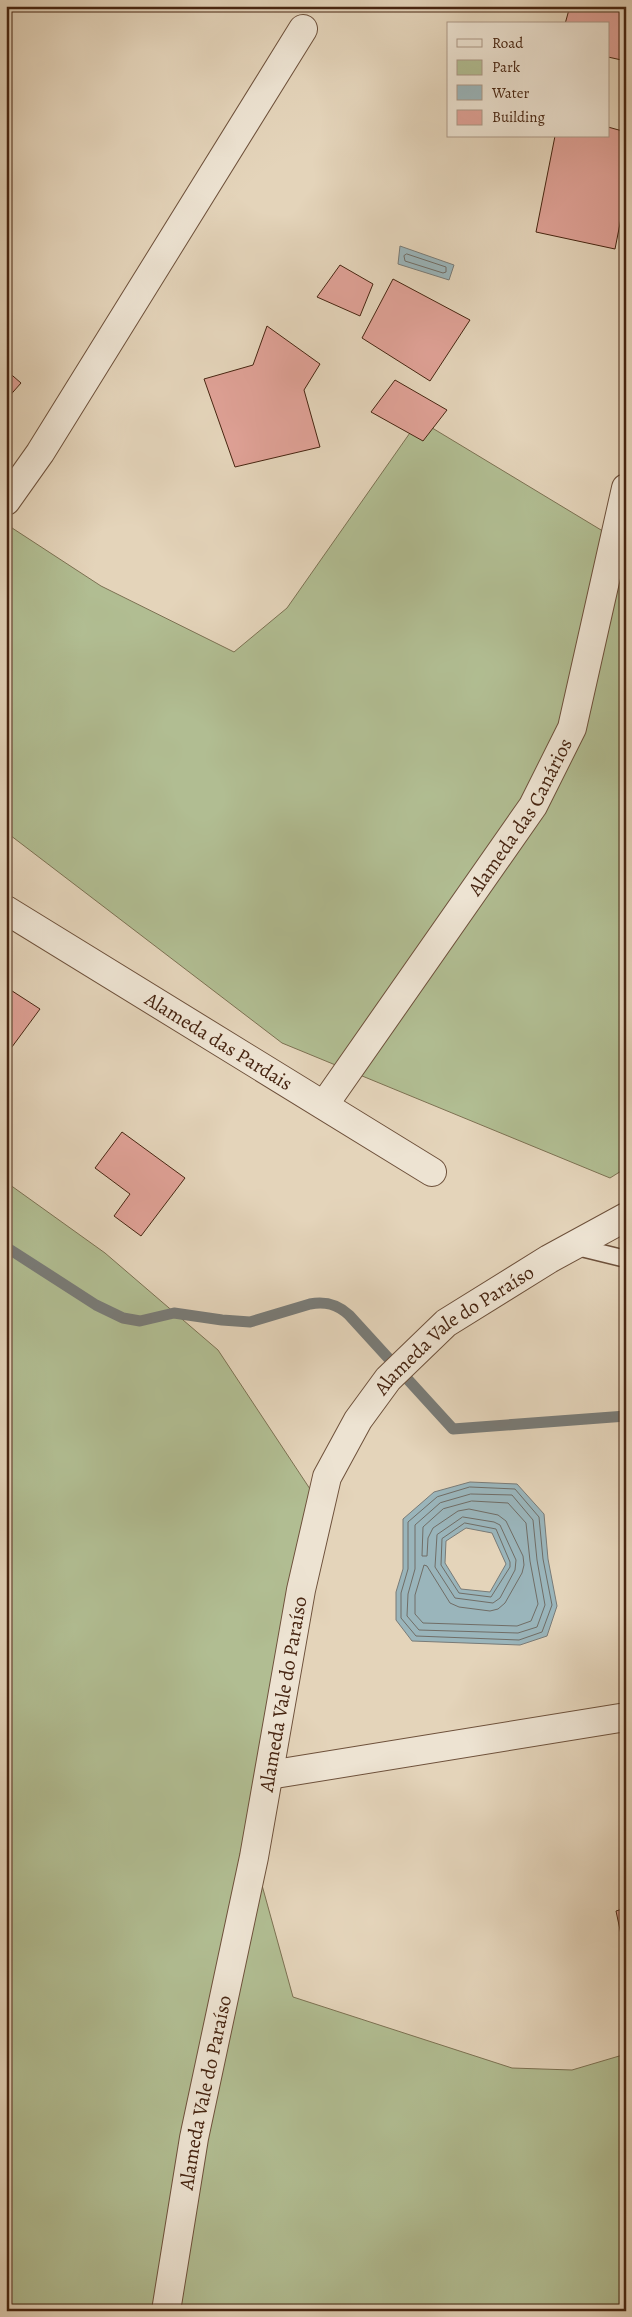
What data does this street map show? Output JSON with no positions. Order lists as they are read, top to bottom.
{
  "streets": {
    "street": ["Alameda das Canários", "Alameda das Pardais", "Alameda Vale do Paraíso"]
  },
  "crossings": [
    ["Alameda das Canários", "Alameda das Pardais"]
  ],
  "legend": [
    "Road",
    "Park",
    "Water",
    "Building"
  ]
}
